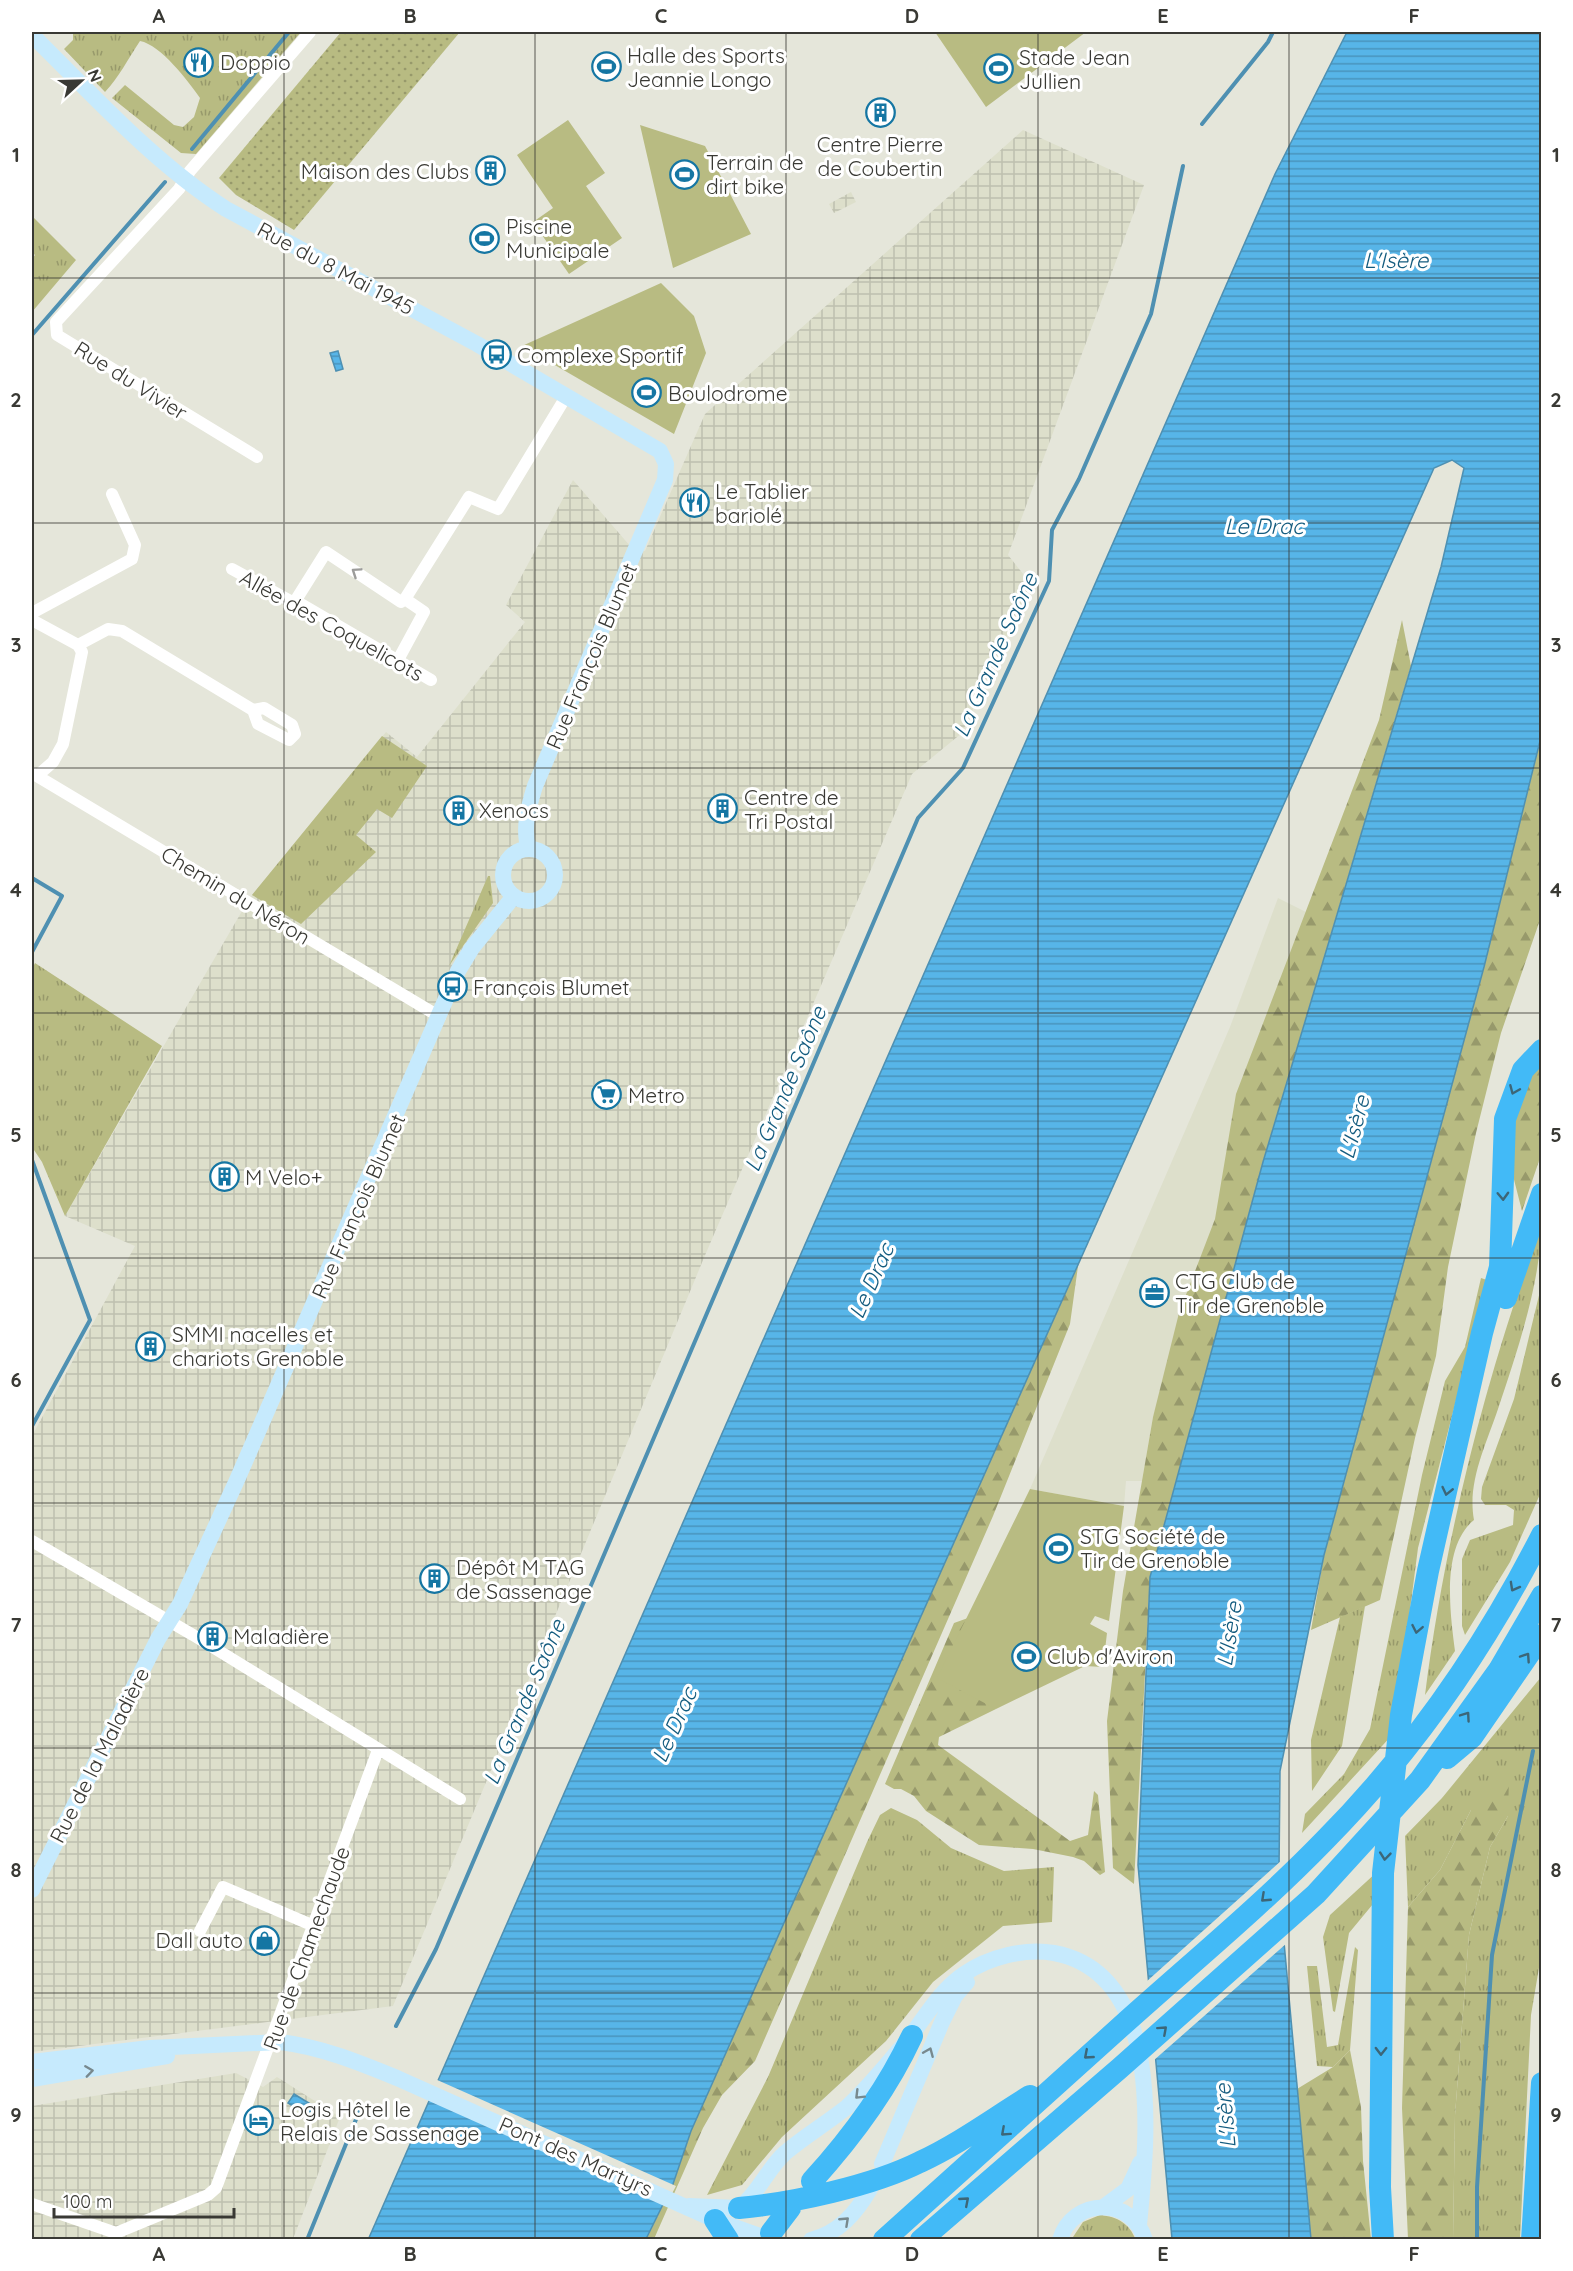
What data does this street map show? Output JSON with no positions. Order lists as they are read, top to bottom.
{
  "streets": {
    "street": [
      "Rue du 8 Mai 1945",
      "Rue du Vivier",
      "Allée des Coquelicots",
      "Rue François Blumet",
      "Chemin du Néron",
      "Rue de la Maladière",
      "Rue de Chamechaude",
      "Pont des Martyrs"
    ]
  },
  "crossings": [
    ["Rue du 8 Mai 1945", "Rue du Vivier"],
    ["Rue du 8 Mai 1945", "Rue François Blumet"],
    ["Rue François Blumet", "Chemin du Néron"],
    ["Rue François Blumet", "Rue de la Maladière"]
  ],
  "water": ["L'Isère", "Le Drac", "La Grande Saône"],
  "places": {
    "restaurant": ["Doppio", "Le Tablier bariolé"],
    "sports": [
      "Halle des Sports Jeannie Longo",
      "Stade Jean Jullien",
      "Terrain de dirt bike",
      "Piscine Municipale",
      "Boulodrome",
      "STG Société de Tir de Grenoble",
      "Club d'Aviron"
    ],
    "building": [
      "Centre Pierre de Coubertin",
      "Maison des Clubs",
      "Centre de Tri Postal",
      "Xenocs",
      "M Velo+",
      "SMMI nacelles et chariots Grenoble",
      "Dépôt M TAG de Sassenage",
      "Maladière"
    ],
    "bus stop": ["Complexe Sportif", "François Blumet"],
    "supermarket": ["Metro"],
    "office": ["CTG Club de Tir de Grenoble"],
    "shop": ["Dall auto"],
    "hotel": ["Logis Hôtel le Relais de Sassenage"]
  },
  "scale_bar": "100 m",
  "north": "right",
  "grid": {
    "columns": [
      "A",
      "B",
      "C",
      "D",
      "E",
      "F"
    ],
    "rows": [
      "1",
      "2",
      "3",
      "4",
      "5",
      "6",
      "7",
      "8",
      "9"
    ]
  }
}
